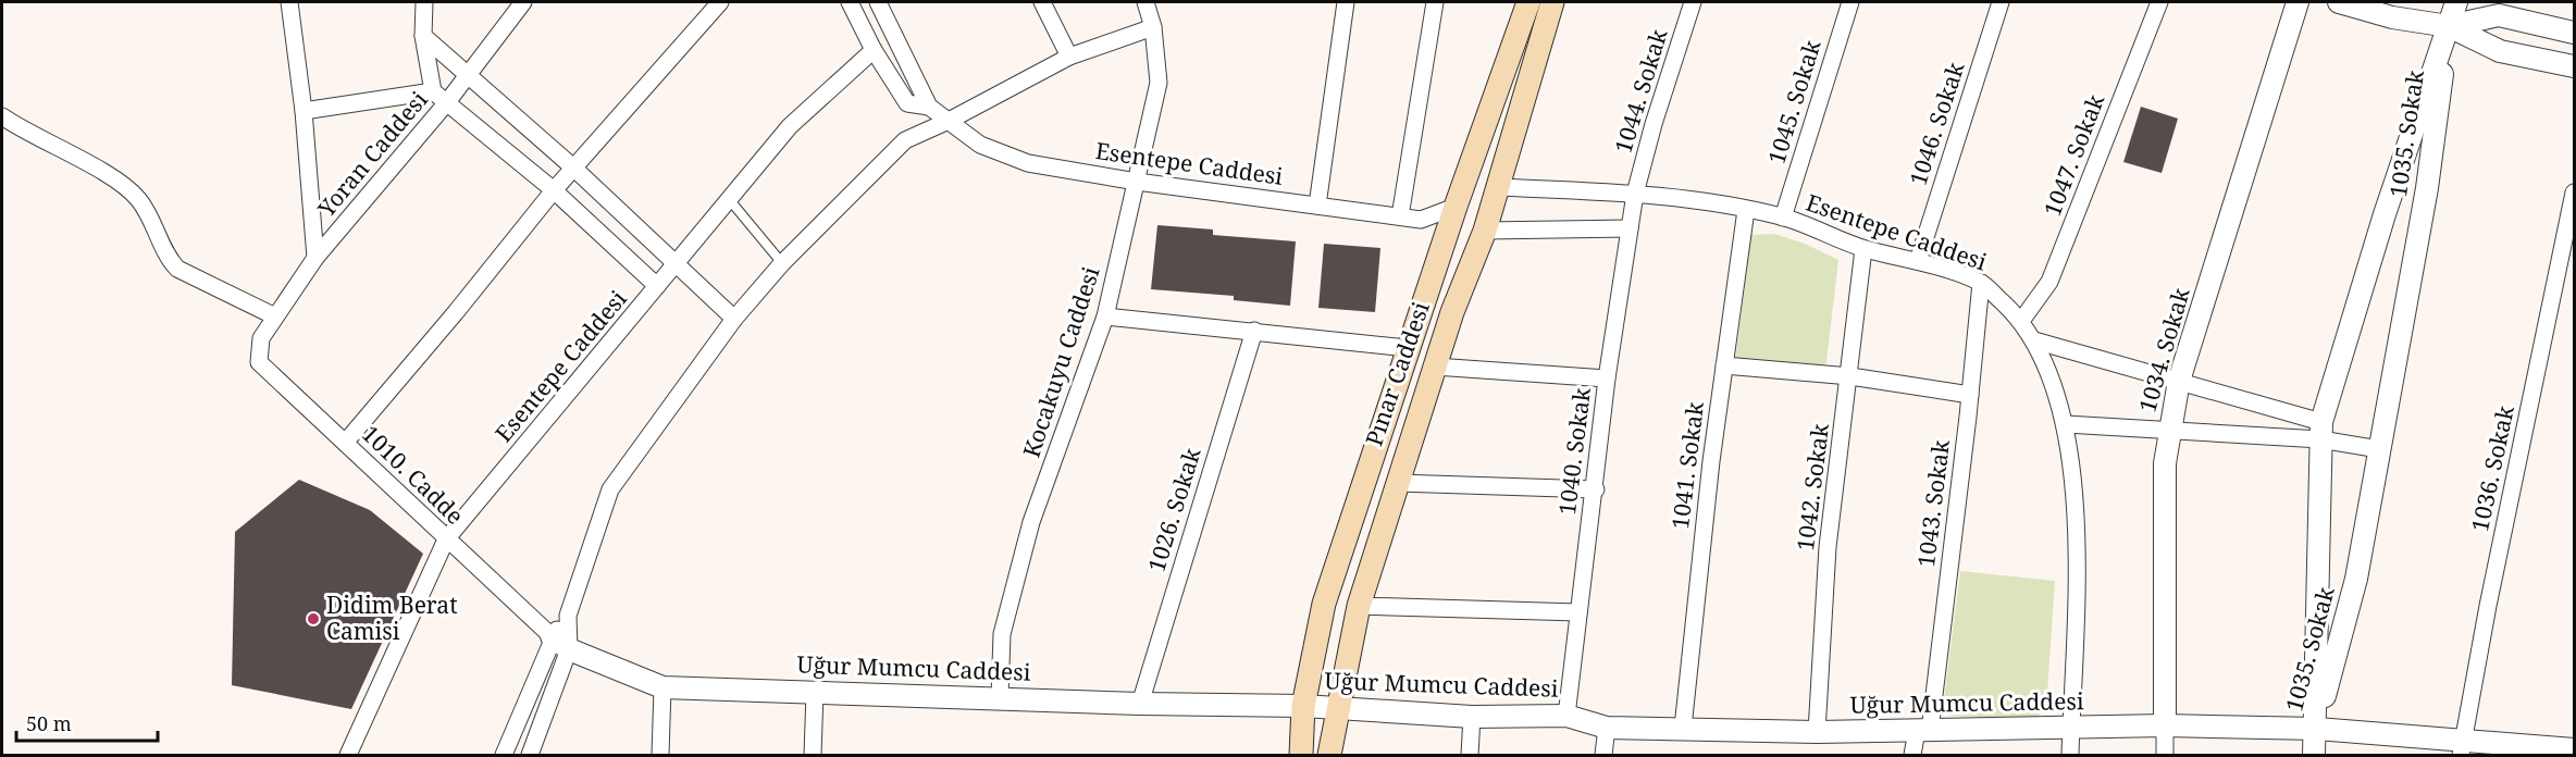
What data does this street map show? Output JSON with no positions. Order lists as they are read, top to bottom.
{
  "streets": {
    "main road": ["Pınar Caddesi"],
    "street": [
      "1044. Sokak",
      "1045. Sokak",
      "1046. Sokak",
      "1035. Sokak",
      "Yoran Caddesi",
      "1047. Sokak",
      "Esentepe Caddesi",
      "1034. Sokak",
      "Kocakuyu Caddesi",
      "1040. Sokak",
      "1041. Sokak",
      "1036. Sokak",
      "1010. Cadde",
      "1042. Sokak",
      "1043. Sokak",
      "1026. Sokak",
      "Uğur Mumcu Caddesi"
    ]
  },
  "crossings": [
    ["1044. Sokak", "Esentepe Caddesi"],
    ["1044. Sokak", "1040. Sokak"],
    ["1045. Sokak", "Esentepe Caddesi"],
    ["1046. Sokak", "Esentepe Caddesi"],
    ["1035. Sokak", "Uğur Mumcu Caddesi"],
    ["Yoran Caddesi", "1010. Cadde"],
    ["1047. Sokak", "Esentepe Caddesi"],
    ["Esentepe Caddesi", "Kocakuyu Caddesi"],
    ["Esentepe Caddesi", "Pınar Caddesi"],
    ["Esentepe Caddesi", "1040. Sokak"],
    ["Esentepe Caddesi", "1041. Sokak"],
    ["Esentepe Caddesi", "1010. Cadde"],
    ["Esentepe Caddesi", "1042. Sokak"],
    ["Esentepe Caddesi", "1043. Sokak"],
    ["Esentepe Caddesi", "Uğur Mumcu Caddesi"],
    ["1034. Sokak", "Uğur Mumcu Caddesi"],
    ["Kocakuyu Caddesi", "Uğur Mumcu Caddesi"],
    ["Pınar Caddesi", "Uğur Mumcu Caddesi"],
    ["1040. Sokak", "Uğur Mumcu Caddesi"],
    ["1041. Sokak", "Uğur Mumcu Caddesi"],
    ["1036. Sokak", "Uğur Mumcu Caddesi"],
    ["1010. Cadde", "Uğur Mumcu Caddesi"],
    ["1042. Sokak", "Uğur Mumcu Caddesi"],
    ["1043. Sokak", "Uğur Mumcu Caddesi"],
    ["1026. Sokak", "Uğur Mumcu Caddesi"]
  ],
  "places": ["Didim Berat Camisi"],
  "scale_bar": "50 m"
}
